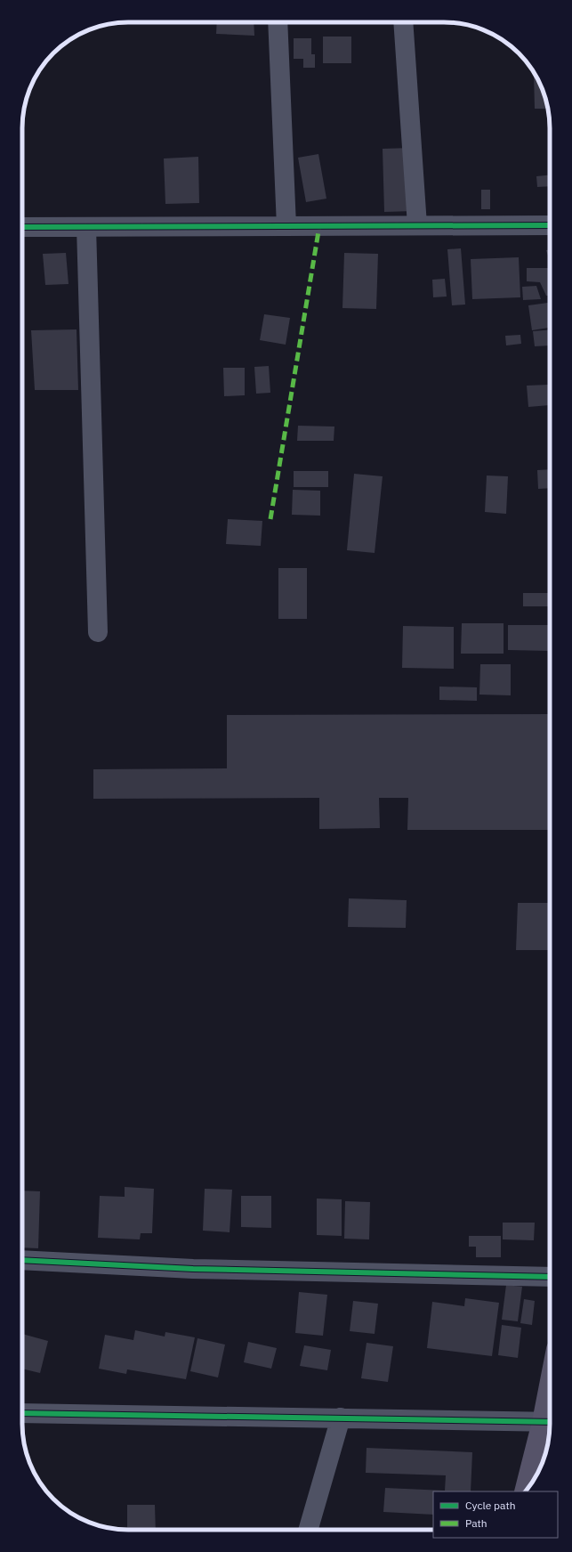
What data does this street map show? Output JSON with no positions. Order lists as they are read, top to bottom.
{
  "legend": ["Cycle path", "Path"]
}
